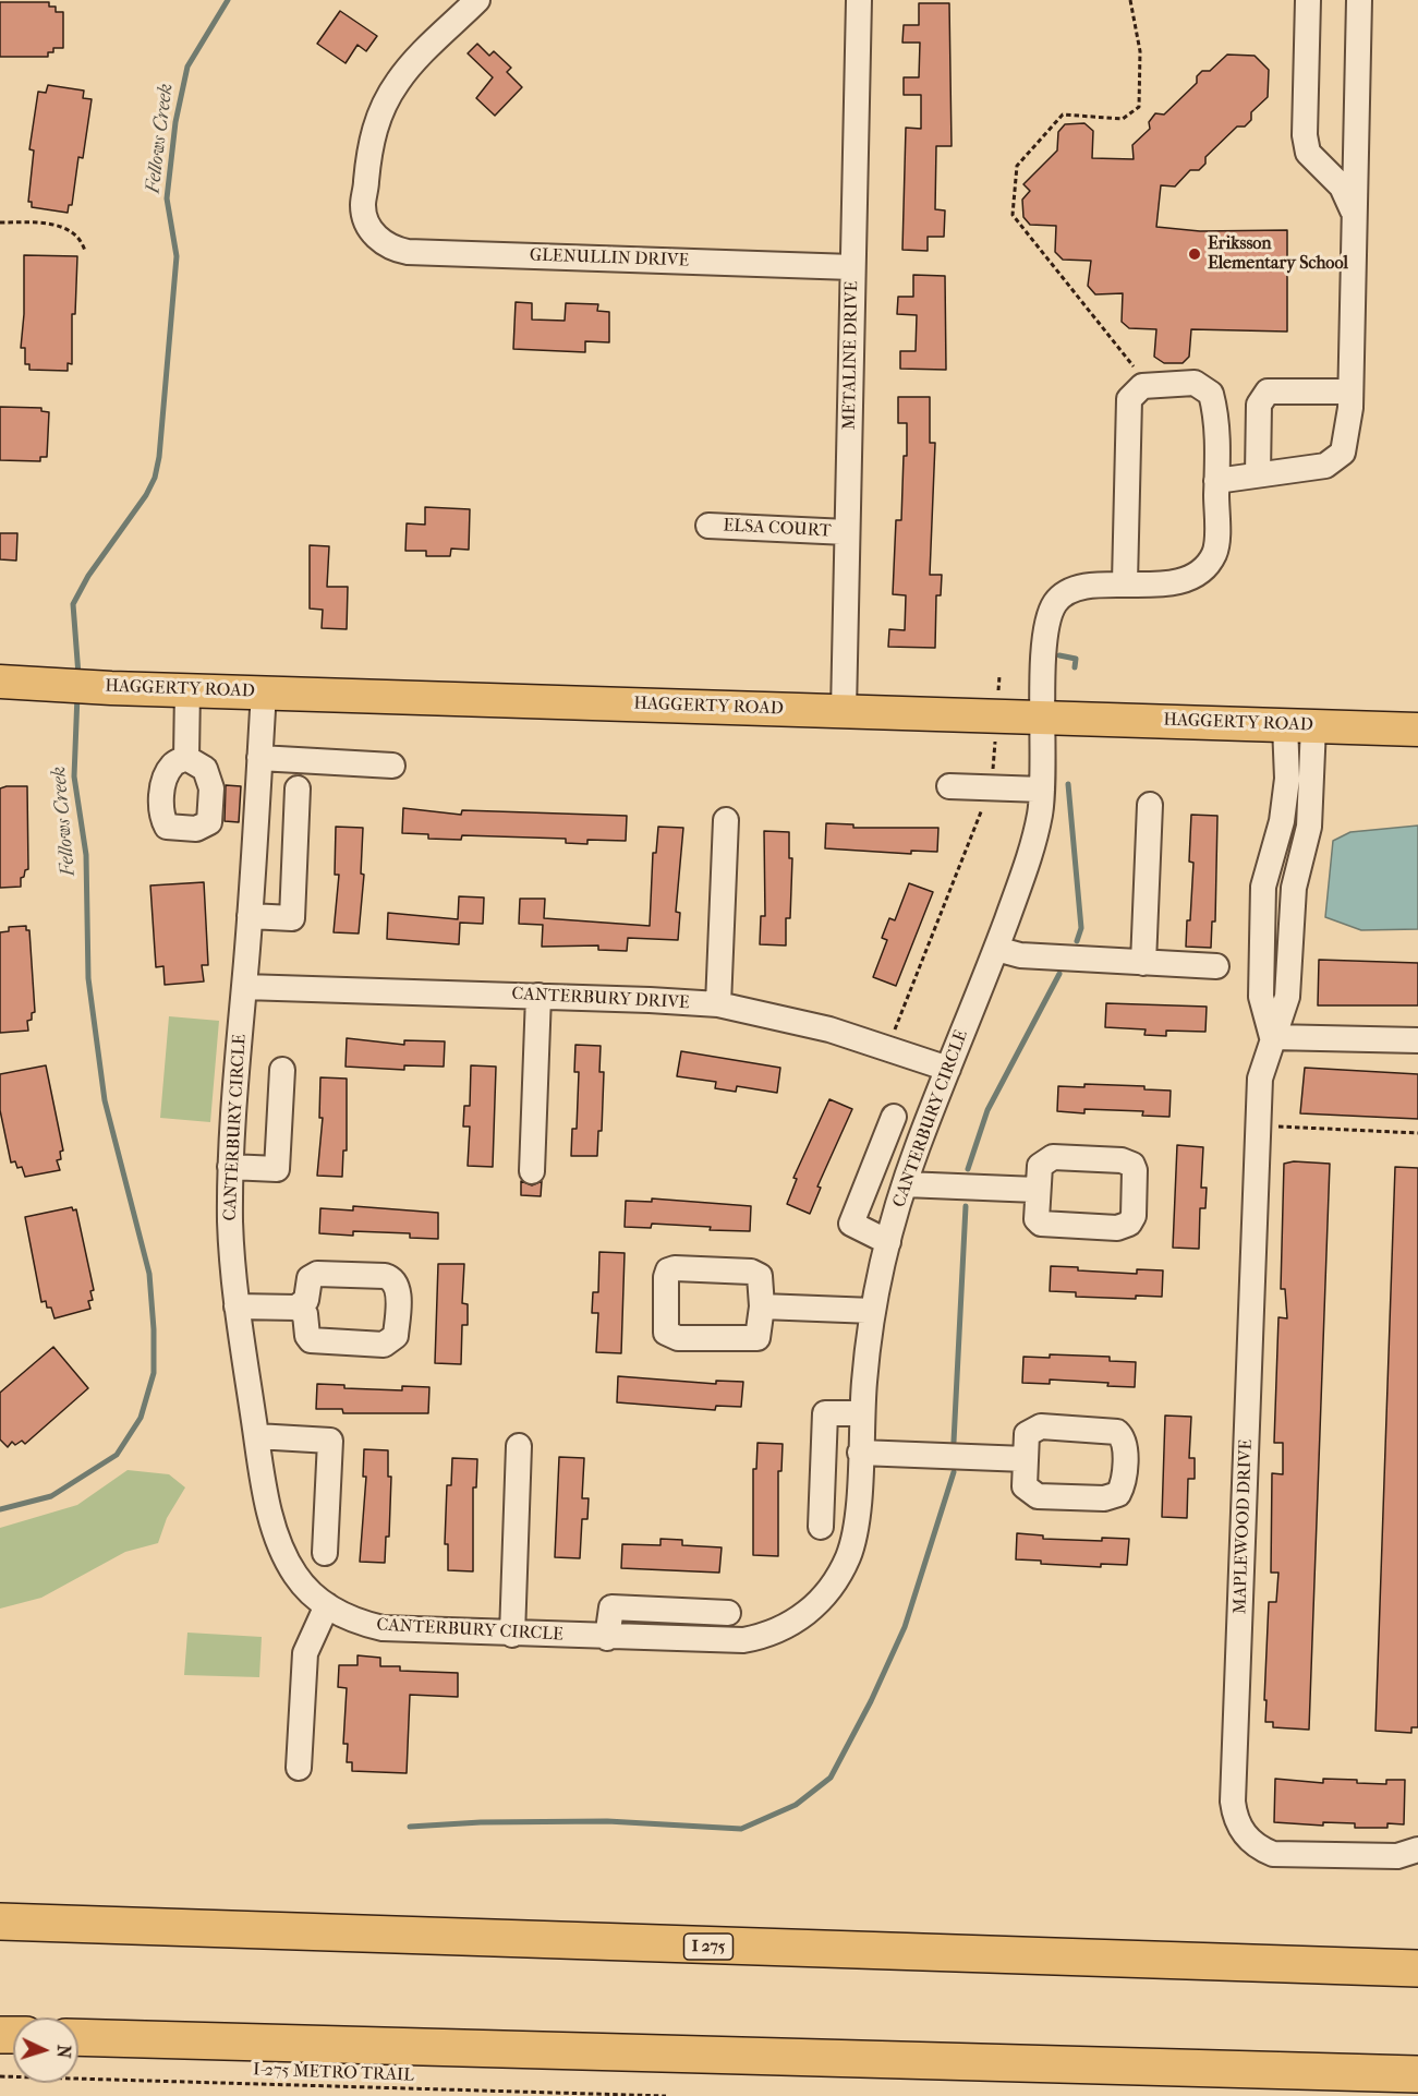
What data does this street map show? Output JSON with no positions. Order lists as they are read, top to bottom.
{
  "streets": {
    "highway": ["I 275"],
    "main road": ["HAGGERTY ROAD"],
    "street": [
      "GLENULLIN DRIVE",
      "METALINE DRIVE",
      "ELSA COURT",
      "CANTERBURY DRIVE",
      "CANTERBURY CIRCLE",
      "MAPLEWOOD DRIVE"
    ],
    "path": ["I-275 METRO TRAIL"]
  },
  "crossings": [
    ["GLENULLIN DRIVE", "METALINE DRIVE"],
    ["METALINE DRIVE", "ELSA COURT"],
    ["METALINE DRIVE", "HAGGERTY ROAD"],
    ["HAGGERTY ROAD", "CANTERBURY CIRCLE"],
    ["CANTERBURY DRIVE", "CANTERBURY CIRCLE"]
  ],
  "water": ["Fellows Creek"],
  "places": ["Eriksson Elementary School"],
  "north": "right"
}
